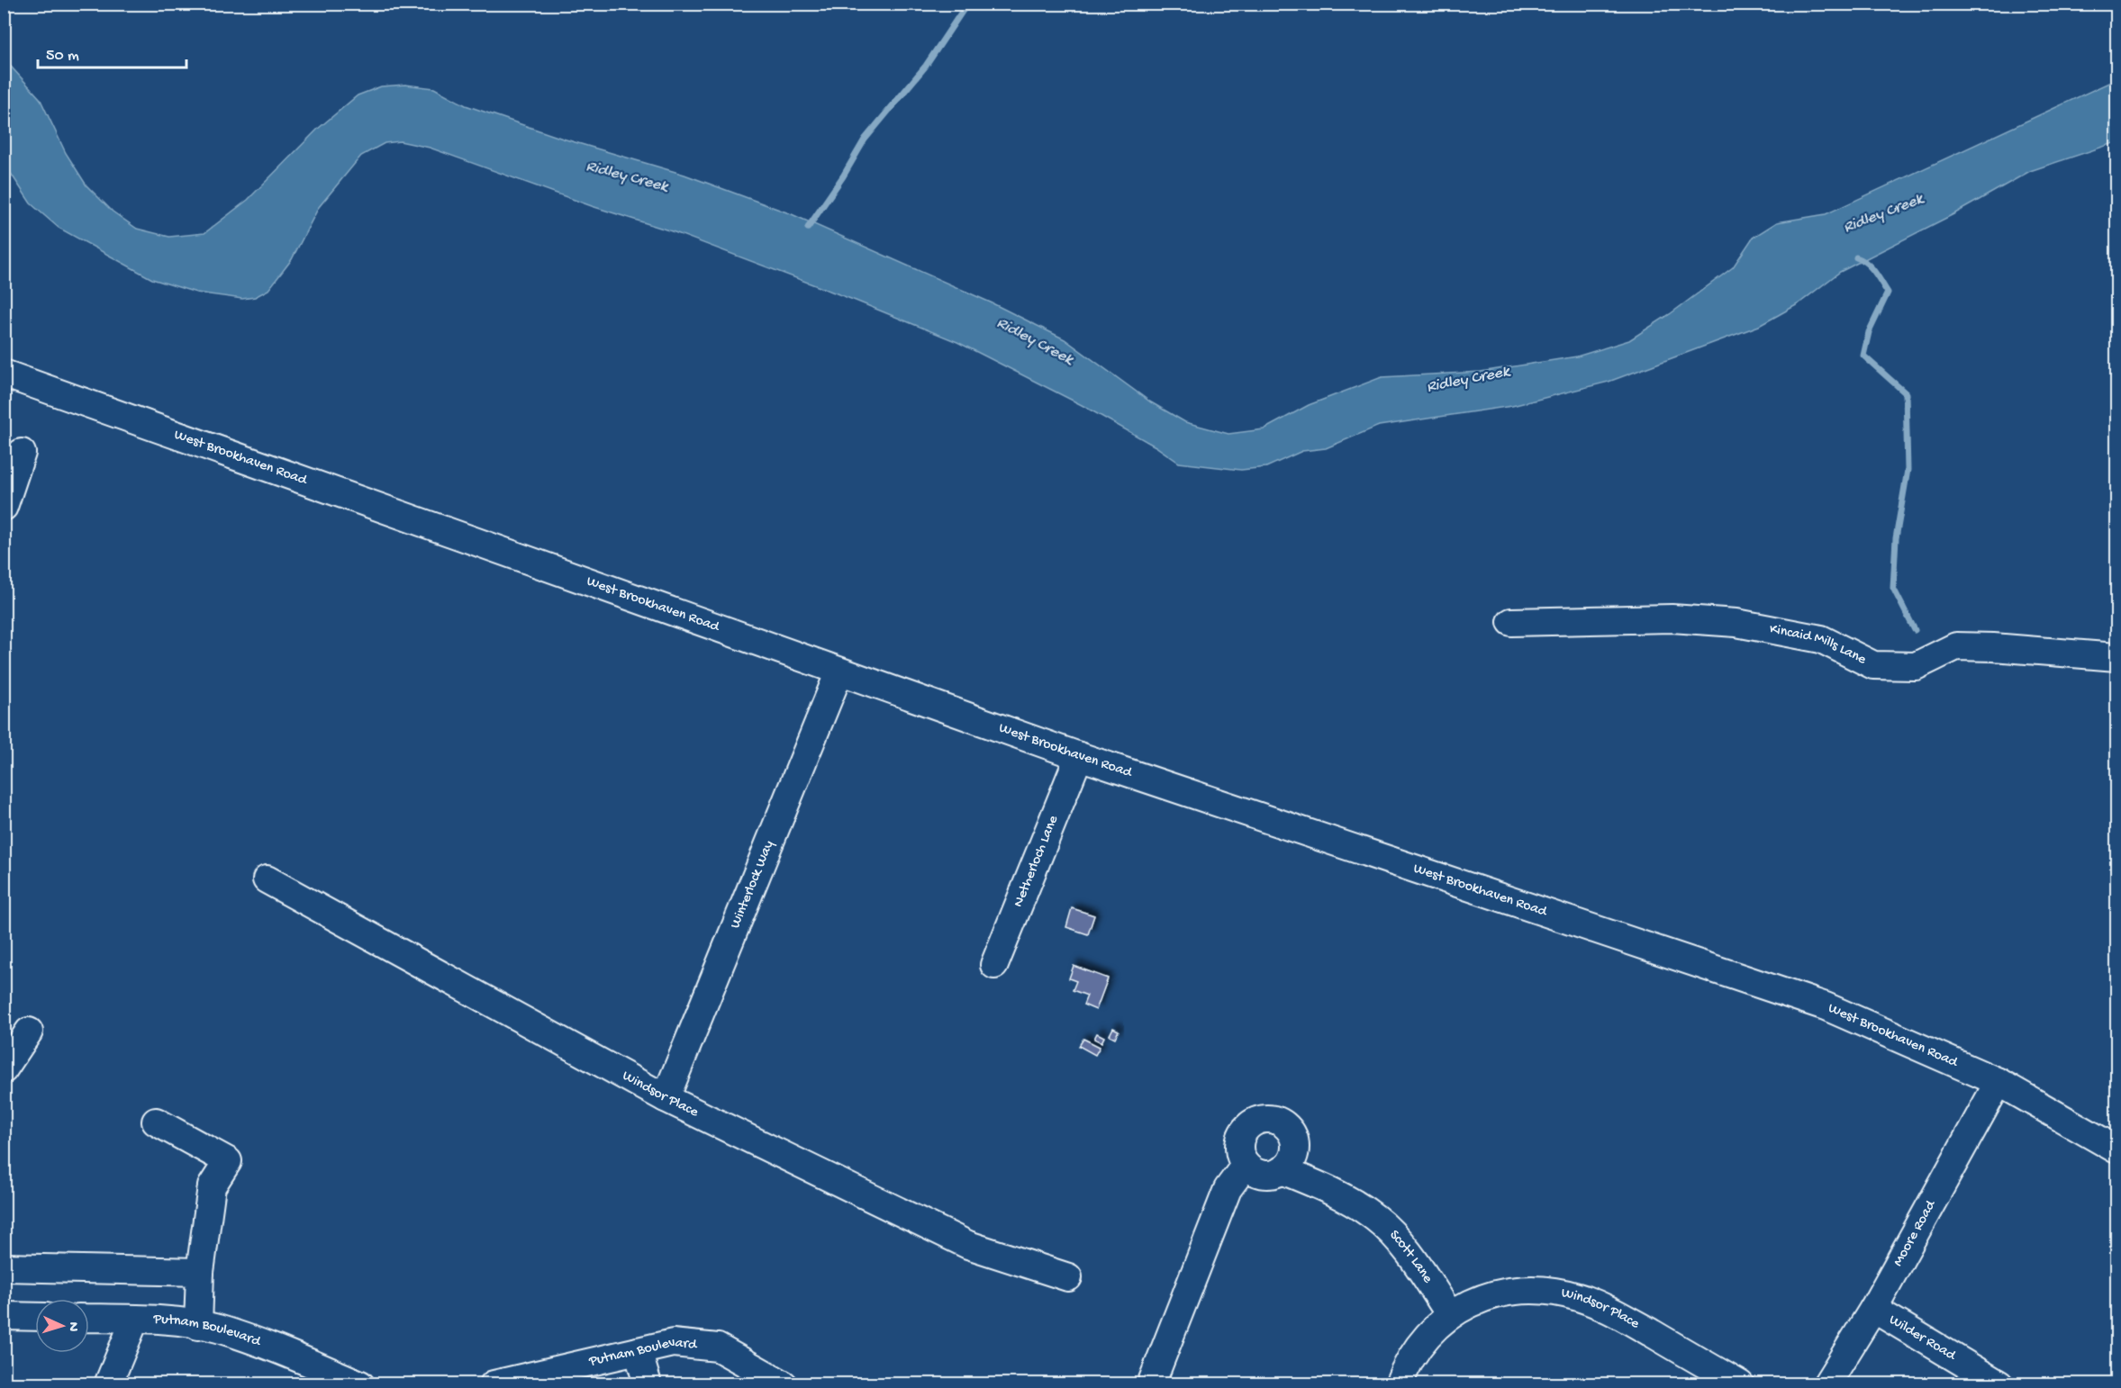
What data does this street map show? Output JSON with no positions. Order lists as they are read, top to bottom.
{
  "streets": {
    "street": [
      "West Brookhaven Road",
      "Kincaid Mills Lane",
      "Netherloch Lane",
      "Winterlock Way",
      "Windsor Place",
      "Moore Road",
      "Scott Lane",
      "Putnam Boulevard",
      "Wilder Road"
    ]
  },
  "crossings": [
    ["West Brookhaven Road", "Netherloch Lane"],
    ["West Brookhaven Road", "Winterlock Way"],
    ["West Brookhaven Road", "Moore Road"],
    ["Winterlock Way", "Windsor Place"],
    ["Windsor Place", "Scott Lane"],
    ["Moore Road", "Wilder Road"]
  ],
  "water": ["Ridley Creek"],
  "scale_bar": "50 m",
  "north": "right"
}
